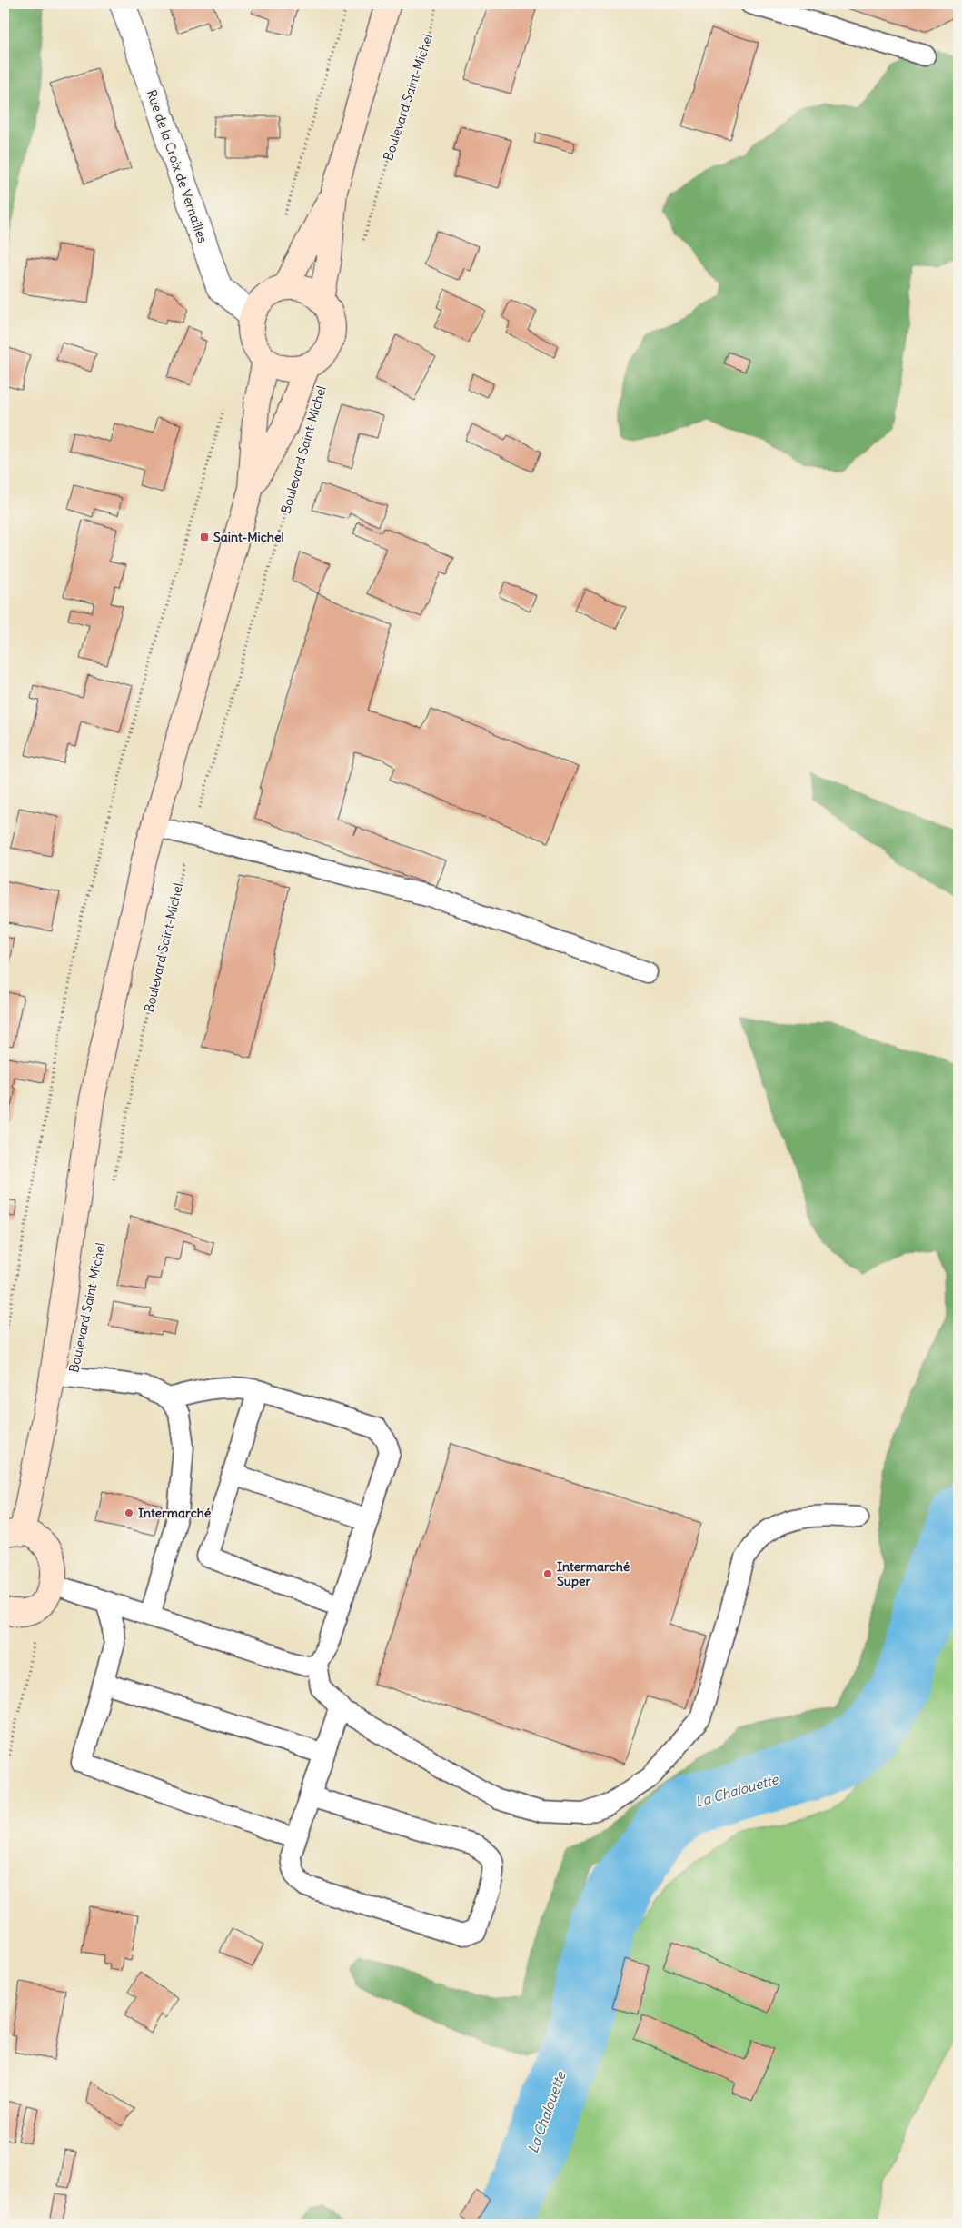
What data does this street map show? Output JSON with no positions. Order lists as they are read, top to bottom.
{
  "streets": {
    "main road": ["Boulevard Saint-Michel"],
    "street": ["Rue de la Croix de Vernailles"]
  },
  "crossings": [
    ["Boulevard Saint-Michel", "Rue de la Croix de Vernailles"]
  ],
  "water": ["La Chalouette"],
  "places": {
    "transit": ["Saint-Michel"],
    "other": ["Intermarché", "Intermarché Super"]
  }
}
